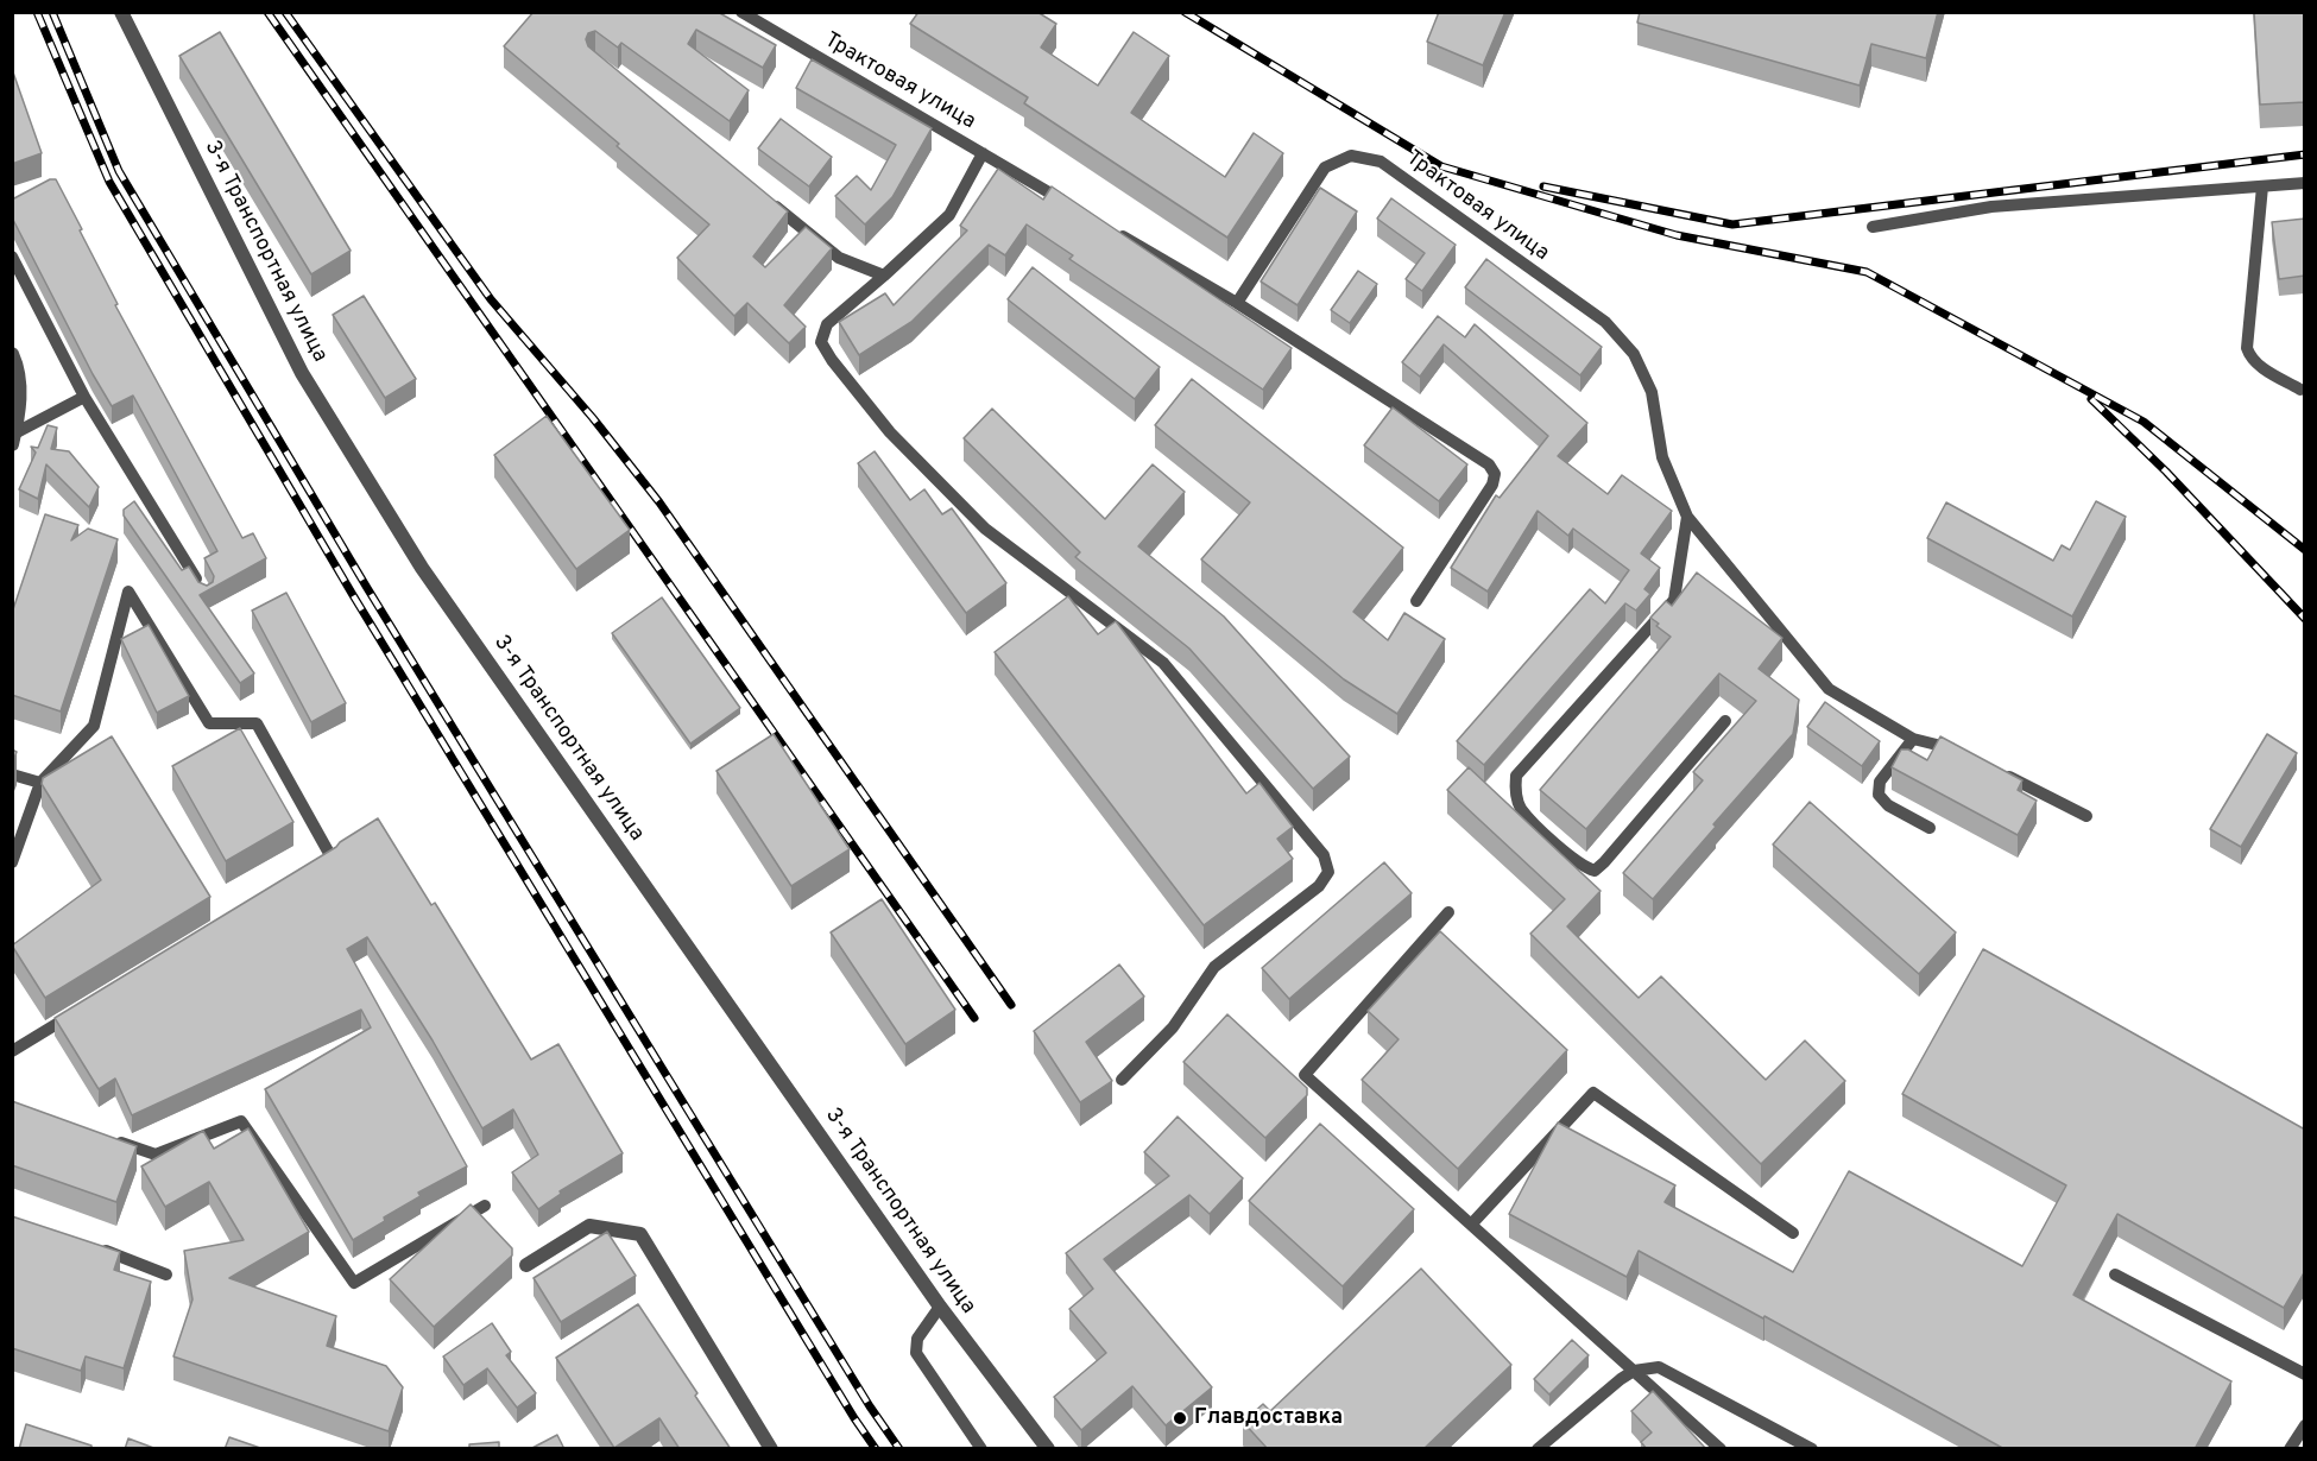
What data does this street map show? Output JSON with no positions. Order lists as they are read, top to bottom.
{
  "streets": {
    "street": ["3-я Транспортная улица"],
    "lane": ["Трактовая улица"]
  },
  "places": ["Главдоставка"]
}
